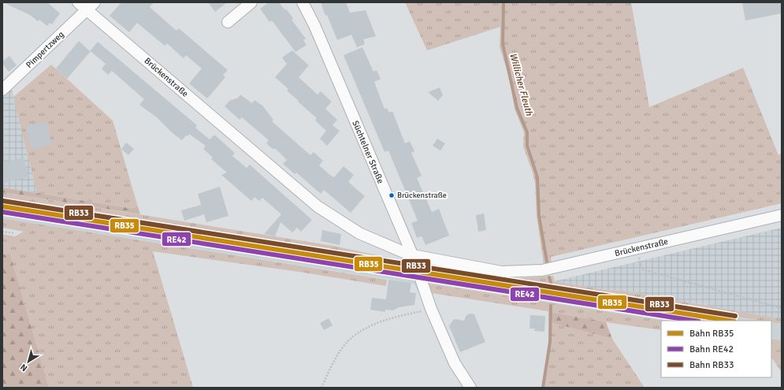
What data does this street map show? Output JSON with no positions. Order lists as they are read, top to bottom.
{
  "streets": {
    "street": ["Pimpertzweg", "Brückenstraße", "Süchtelner Straße"]
  },
  "crossings": [
    ["Pimpertzweg", "Brückenstraße"],
    ["Brückenstraße", "Süchtelner Straße"]
  ],
  "water": ["Willicher Fleuth"],
  "places": ["Brückenstraße"],
  "lines": ["rail line RB33", "rail line RB35", "rail line RE42"],
  "legend": ["Bahn RB35", "Bahn RE42", "Bahn RB33"],
  "north": "bottom left"
}
